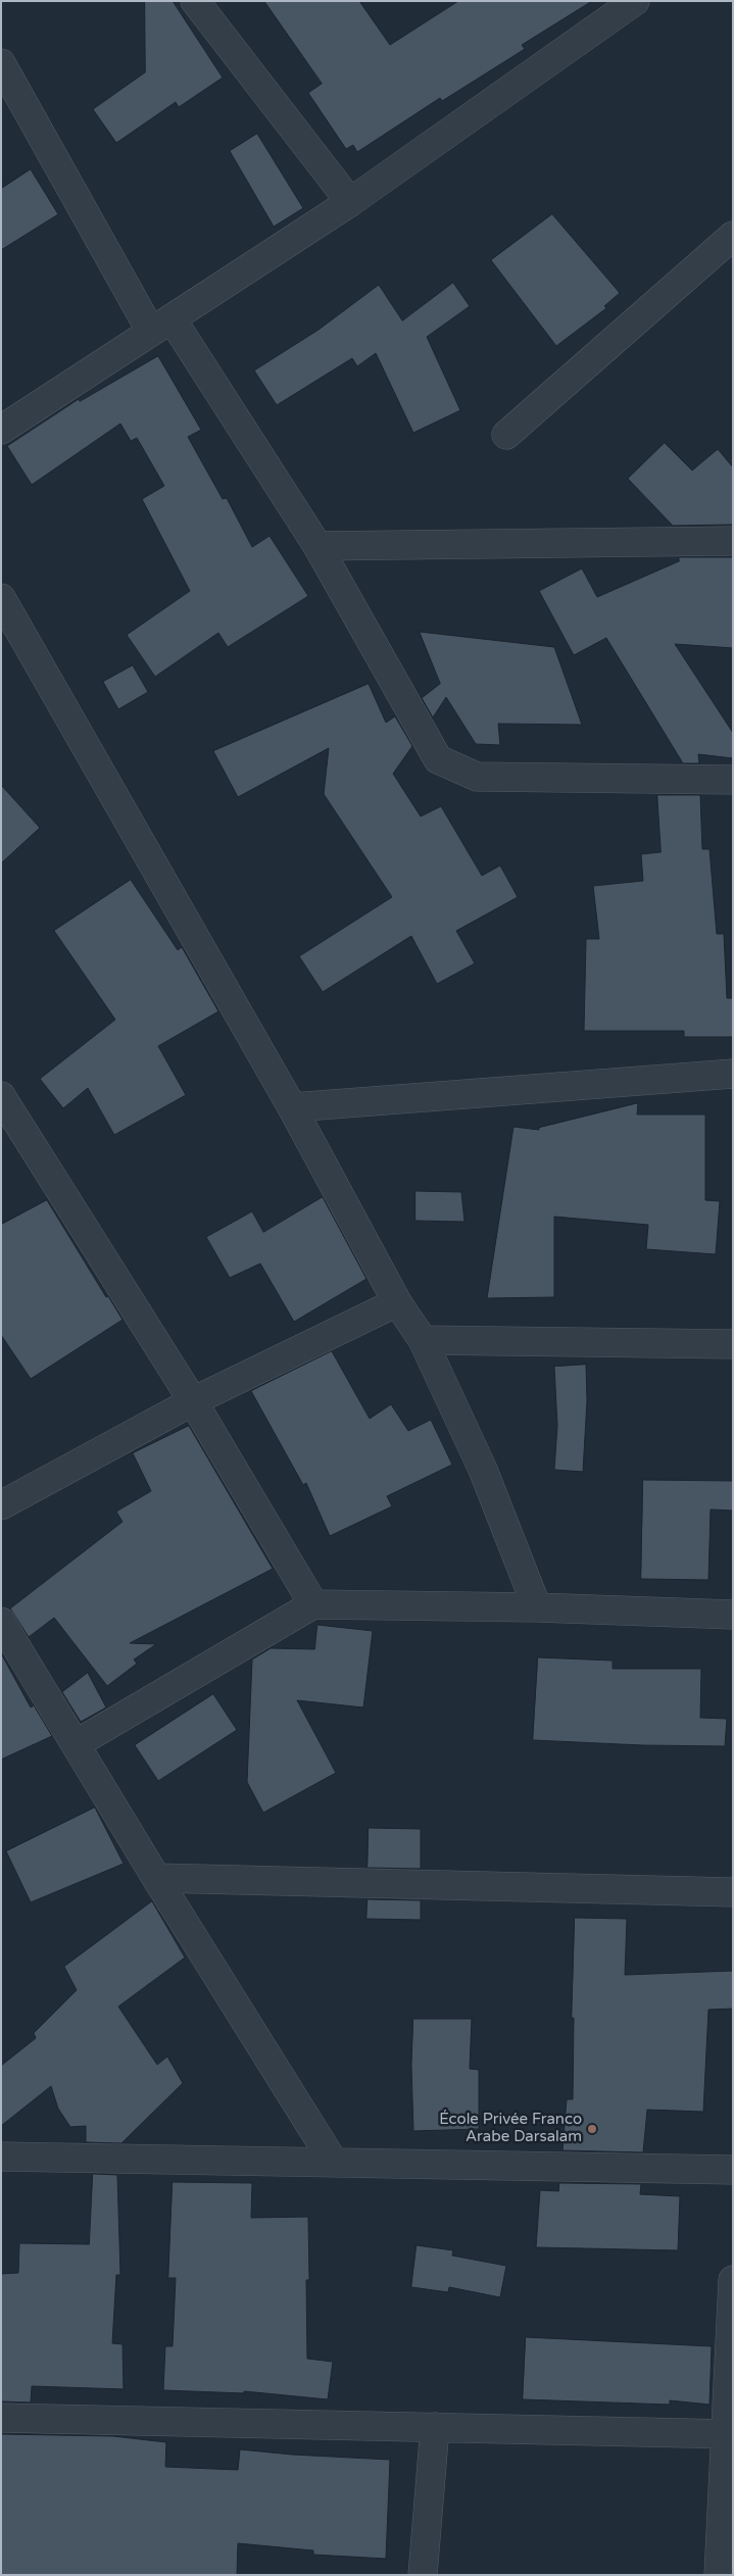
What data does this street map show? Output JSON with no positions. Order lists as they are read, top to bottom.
{
  "places": ["École Privée Franco Arabe Darsalam"]
}
